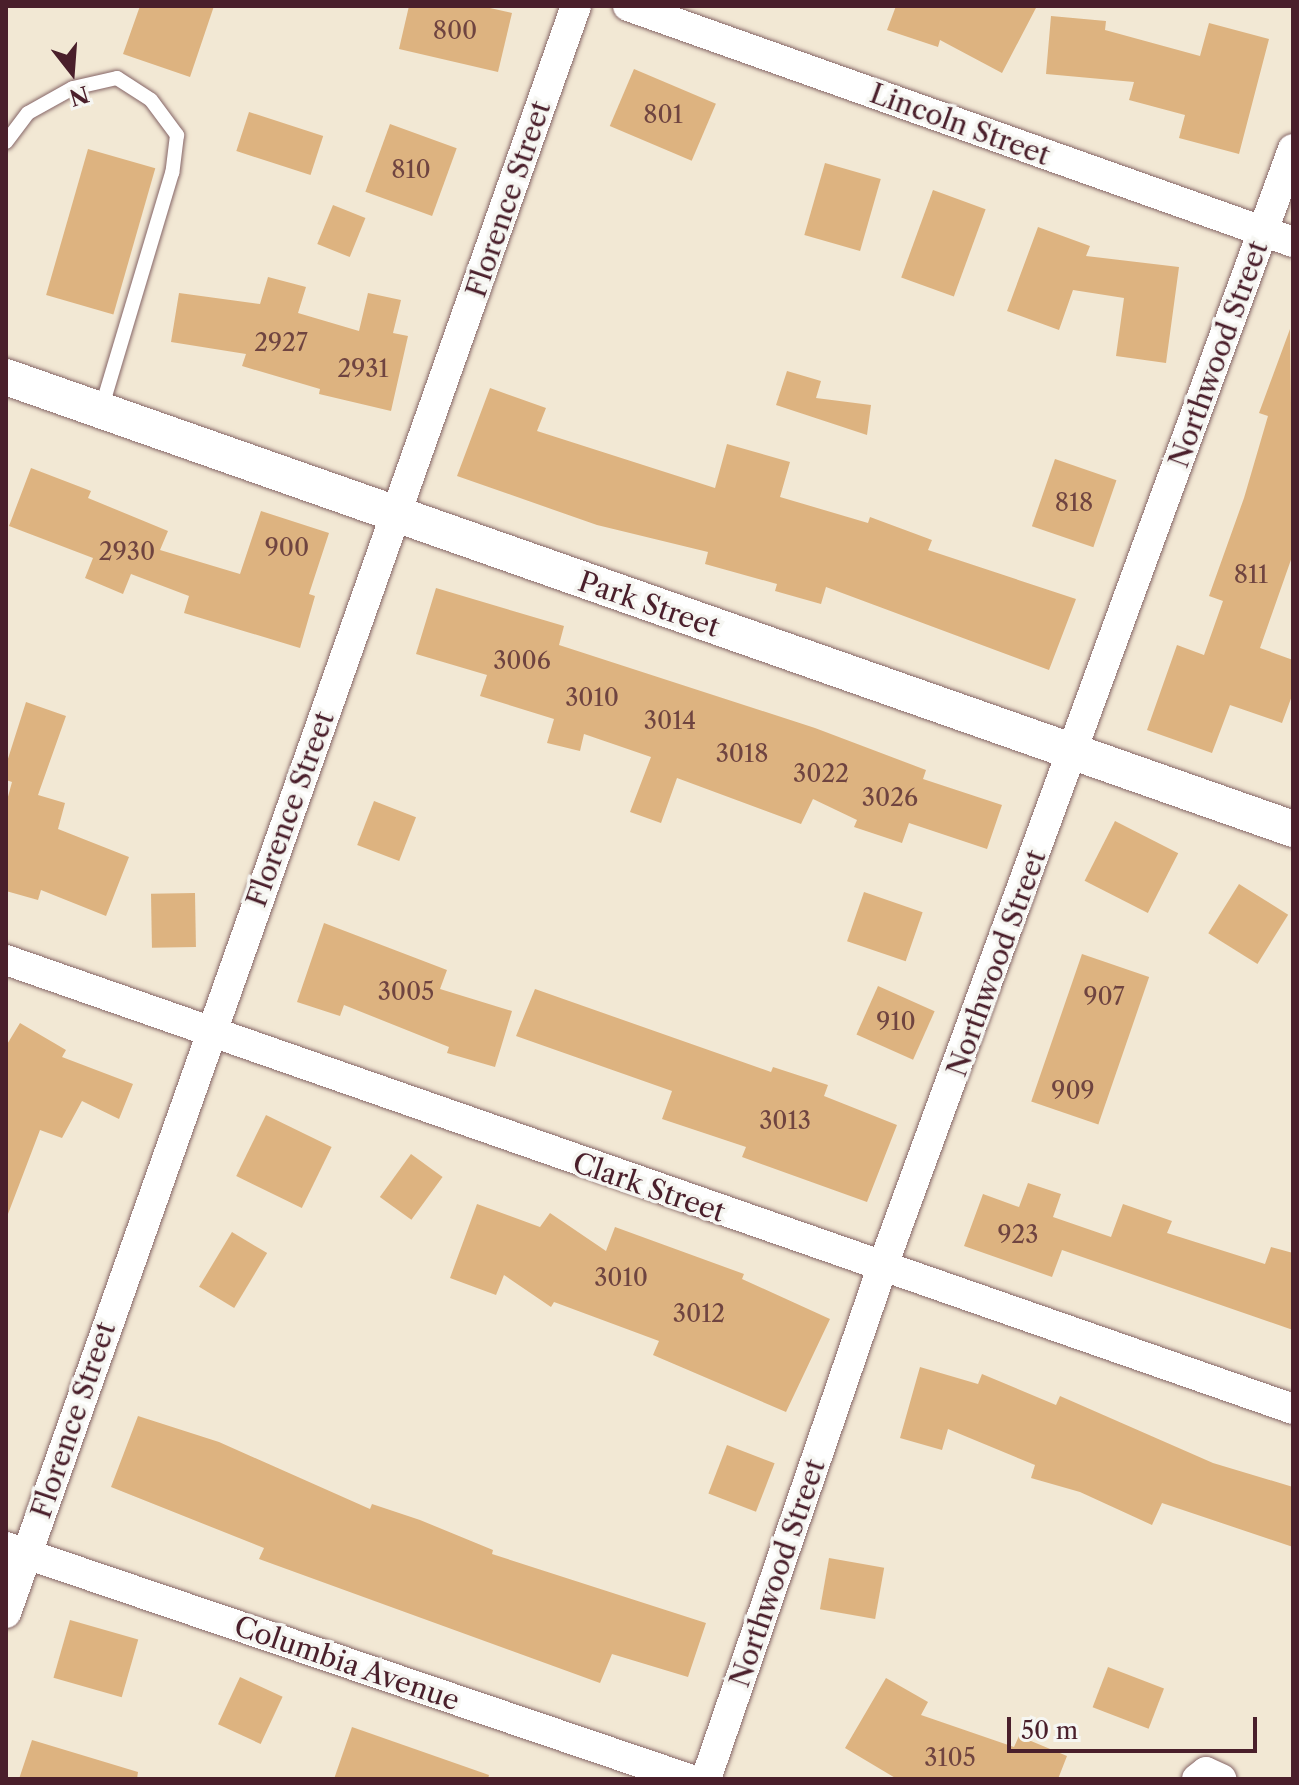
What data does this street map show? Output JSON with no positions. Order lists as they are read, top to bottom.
{
  "streets": {
    "street": [
      "Lincoln Street",
      "Florence Street",
      "Northwood Street",
      "Park Street",
      "Clark Street",
      "Columbia Avenue"
    ]
  },
  "crossings": [
    ["Lincoln Street", "Northwood Street"],
    ["Florence Street", "Park Street"],
    ["Florence Street", "Clark Street"],
    ["Florence Street", "Columbia Avenue"],
    ["Northwood Street", "Park Street"],
    ["Northwood Street", "Clark Street"]
  ],
  "house_numbers": [
    "800",
    "801",
    "810",
    "2927",
    "2931",
    "818",
    "900",
    "2930",
    "811",
    "3006",
    "3010",
    "3014",
    "3018",
    "3022",
    "3026",
    "3005",
    "907",
    "910",
    "909",
    "3013",
    "923",
    "3010",
    "3012",
    "3105"
  ],
  "scale_bar": "50 m",
  "north": "bottom"
}
